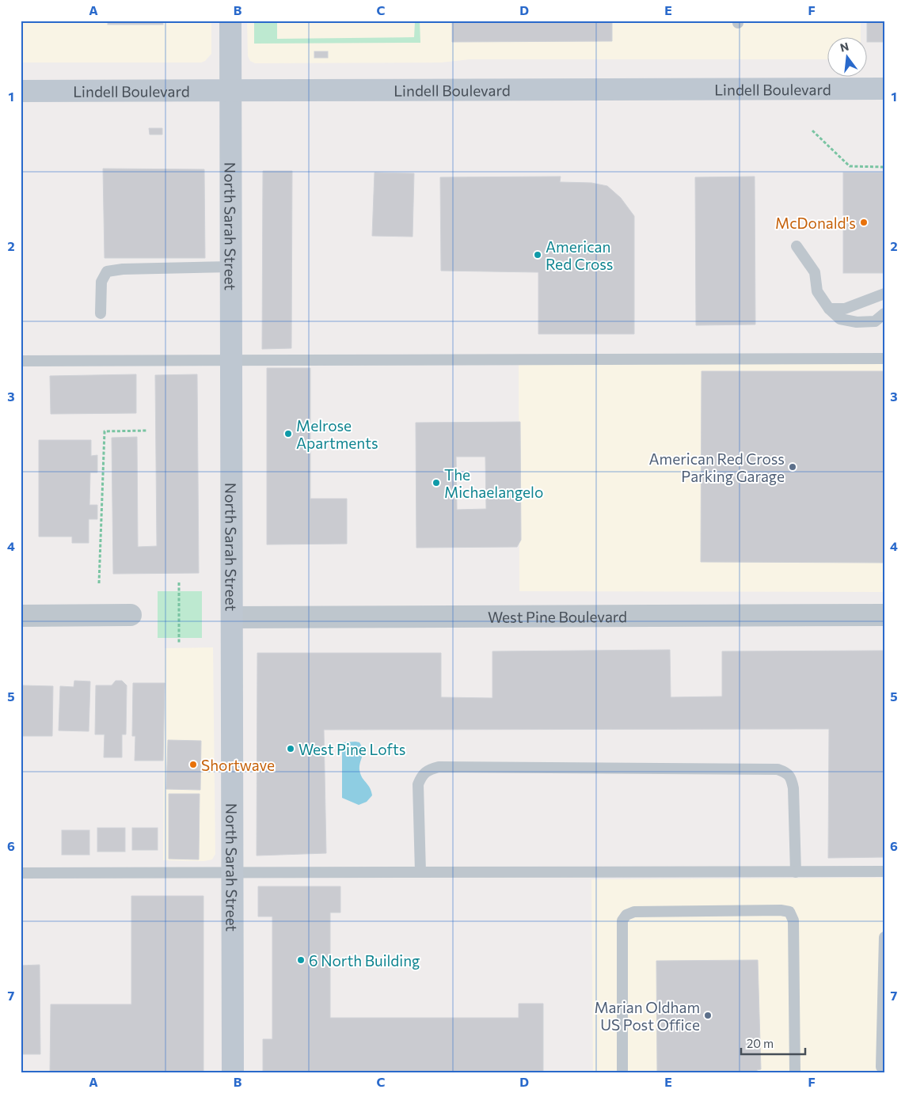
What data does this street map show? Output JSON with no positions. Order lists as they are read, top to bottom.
{
  "streets": {
    "street": ["Lindell Boulevard", "North Sarah Street", "West Pine Boulevard"]
  },
  "crossings": [
    ["Lindell Boulevard", "North Sarah Street"],
    ["North Sarah Street", "West Pine Boulevard"]
  ],
  "places": [
    "McDonald's",
    "American Red Cross",
    "Melrose Apartments",
    "American Red Cross Parking Garage",
    "The Michaelangelo",
    "West Pine Lofts",
    "Shortwave",
    "6 North Building",
    "Marian Oldham US Post Office"
  ],
  "scale_bar": "20 m",
  "north": "top",
  "grid": {
    "columns": [
      "A",
      "B",
      "C",
      "D",
      "E",
      "F"
    ],
    "rows": [
      "1",
      "2",
      "3",
      "4",
      "5",
      "6",
      "7"
    ]
  }
}
